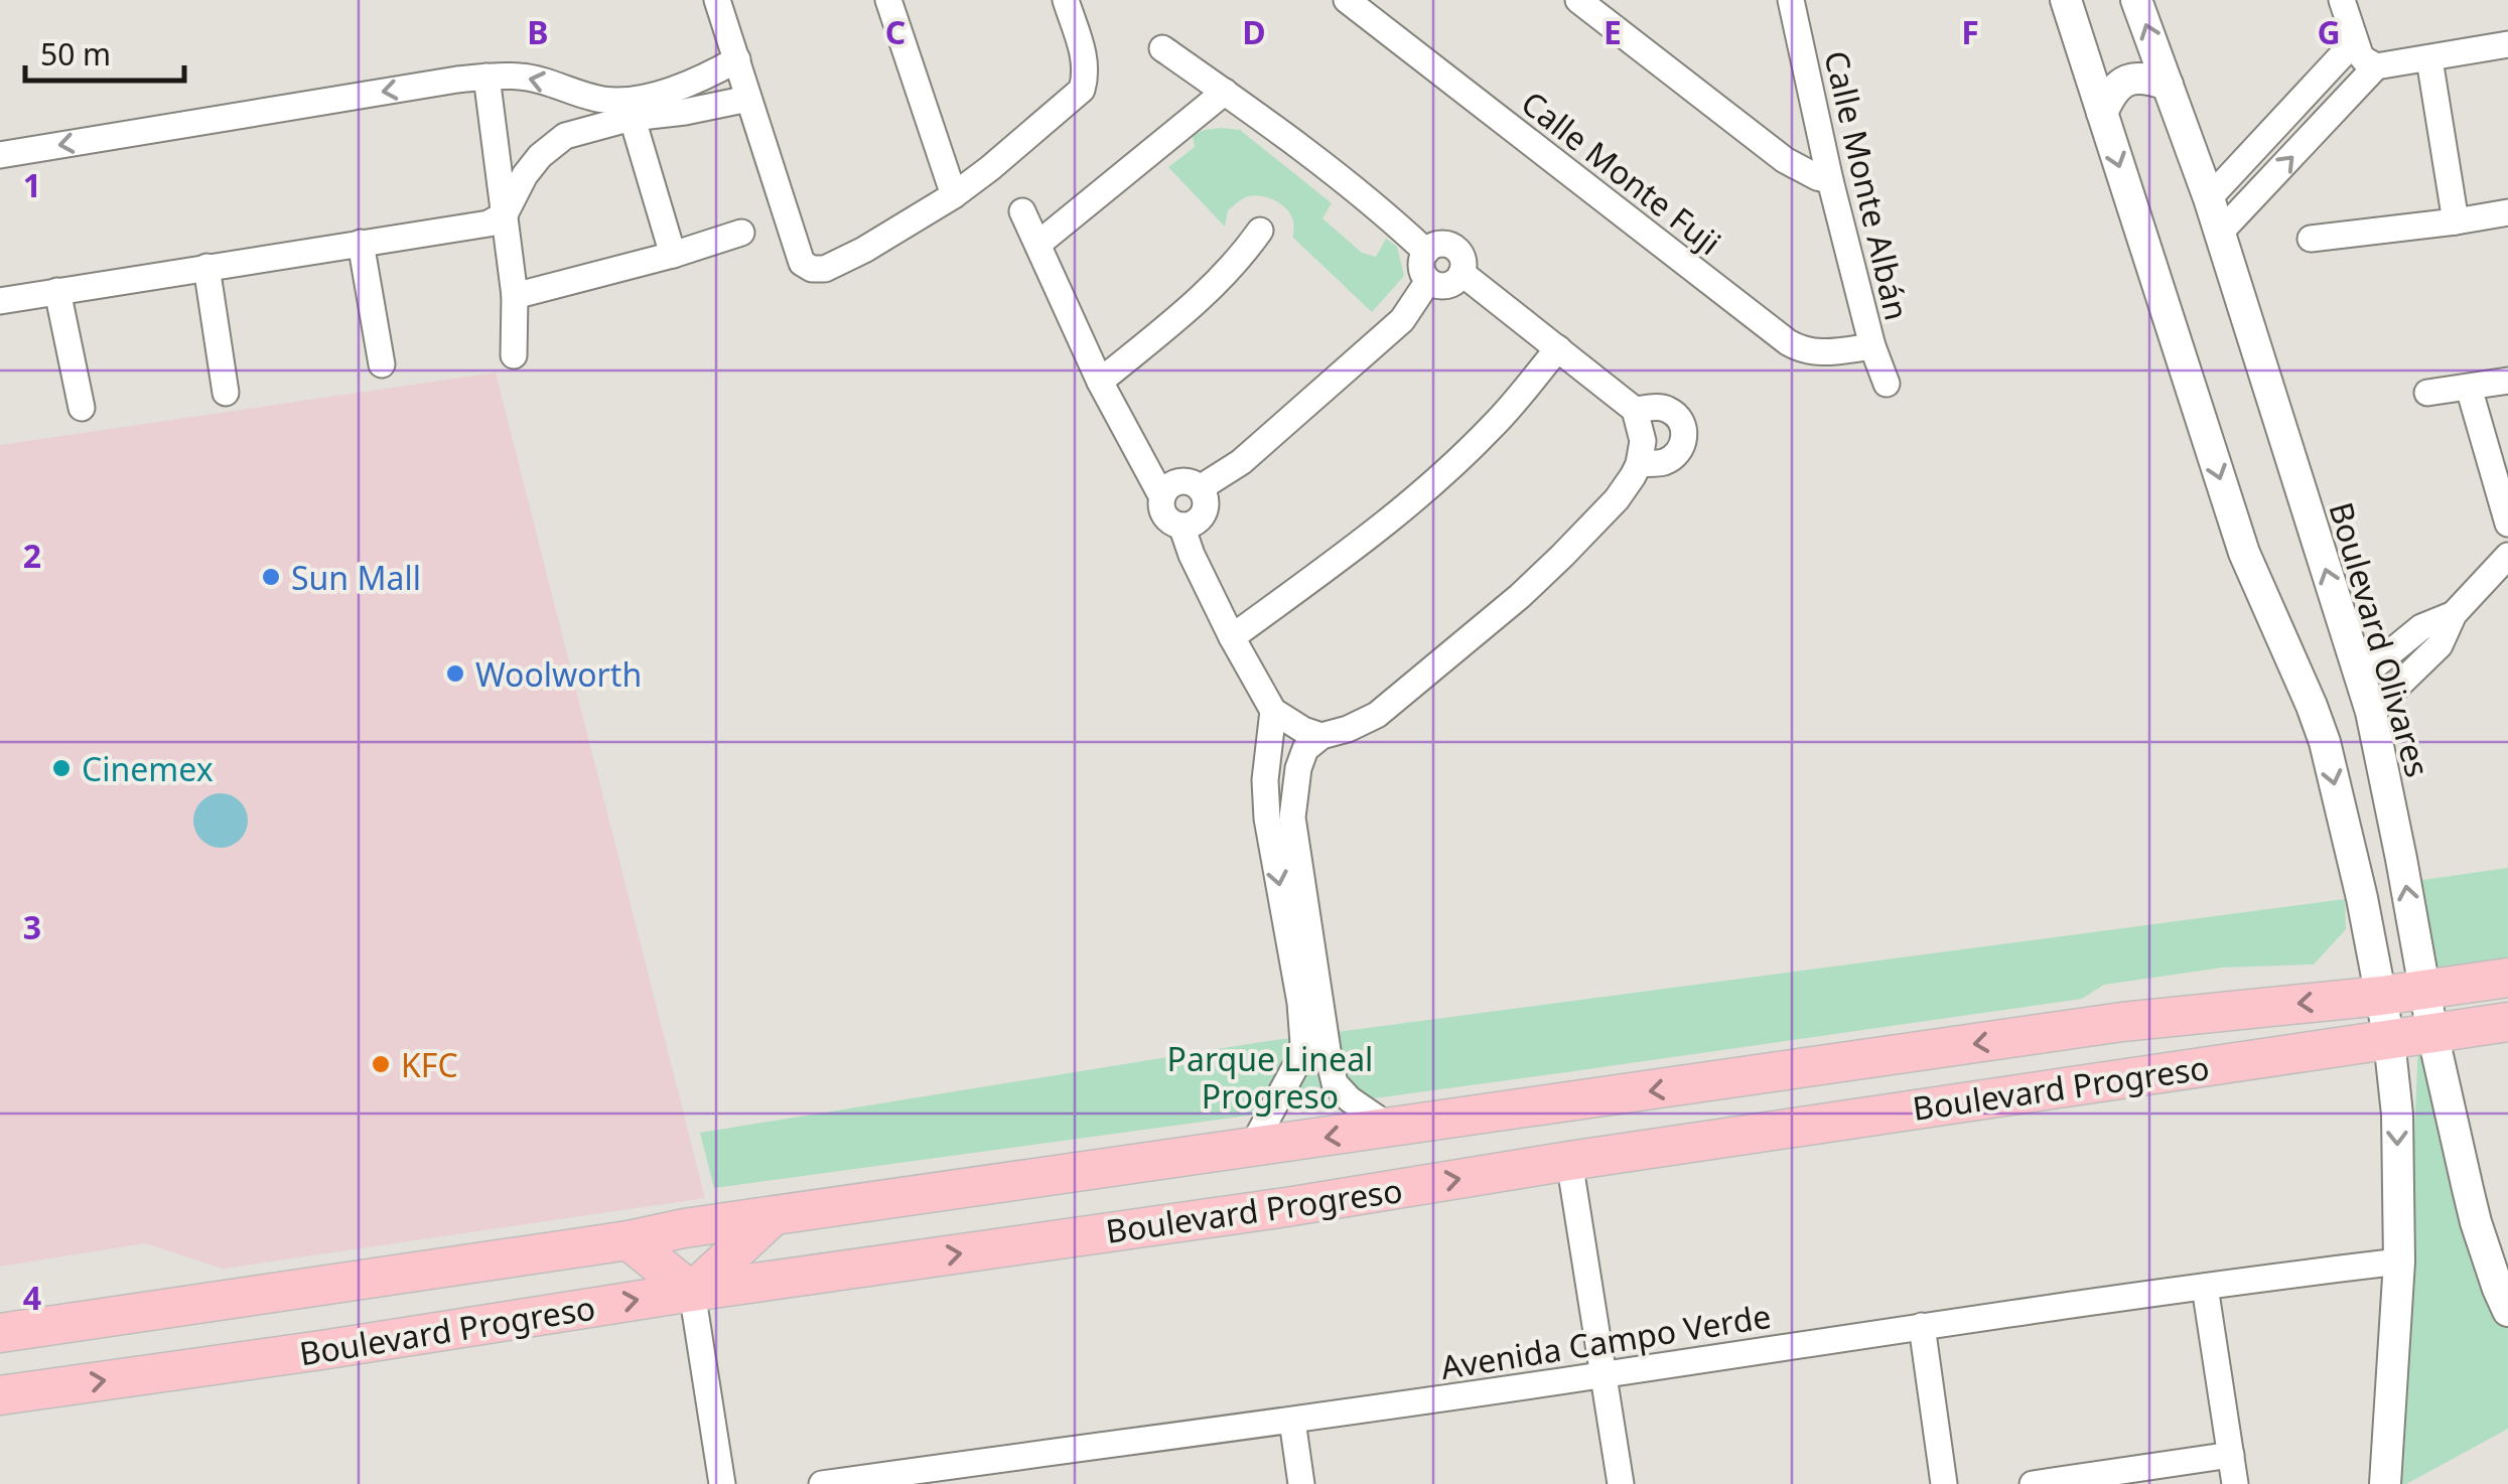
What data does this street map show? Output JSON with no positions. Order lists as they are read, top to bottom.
{
  "streets": {
    "main road": ["Boulevard Progreso"],
    "street": [
      "Calle Monte Fuji",
      "Calle Monte Albán",
      "Boulevard Olivares",
      "Avenida Campo Verde"
    ]
  },
  "crossings": [
    ["Calle Monte Fuji", "Calle Monte Albán"],
    ["Boulevard Olivares", "Boulevard Progreso"]
  ],
  "parks": ["Parque Lineal Progreso"],
  "places": [
    "Sun Mall",
    "Woolworth",
    "Cinemex",
    "KFC"
  ],
  "scale_bar": "50 m",
  "grid": {
    "columns": [
      "B",
      "C",
      "D",
      "E",
      "F",
      "G"
    ],
    "rows": [
      "1",
      "2",
      "3",
      "4"
    ]
  }
}
